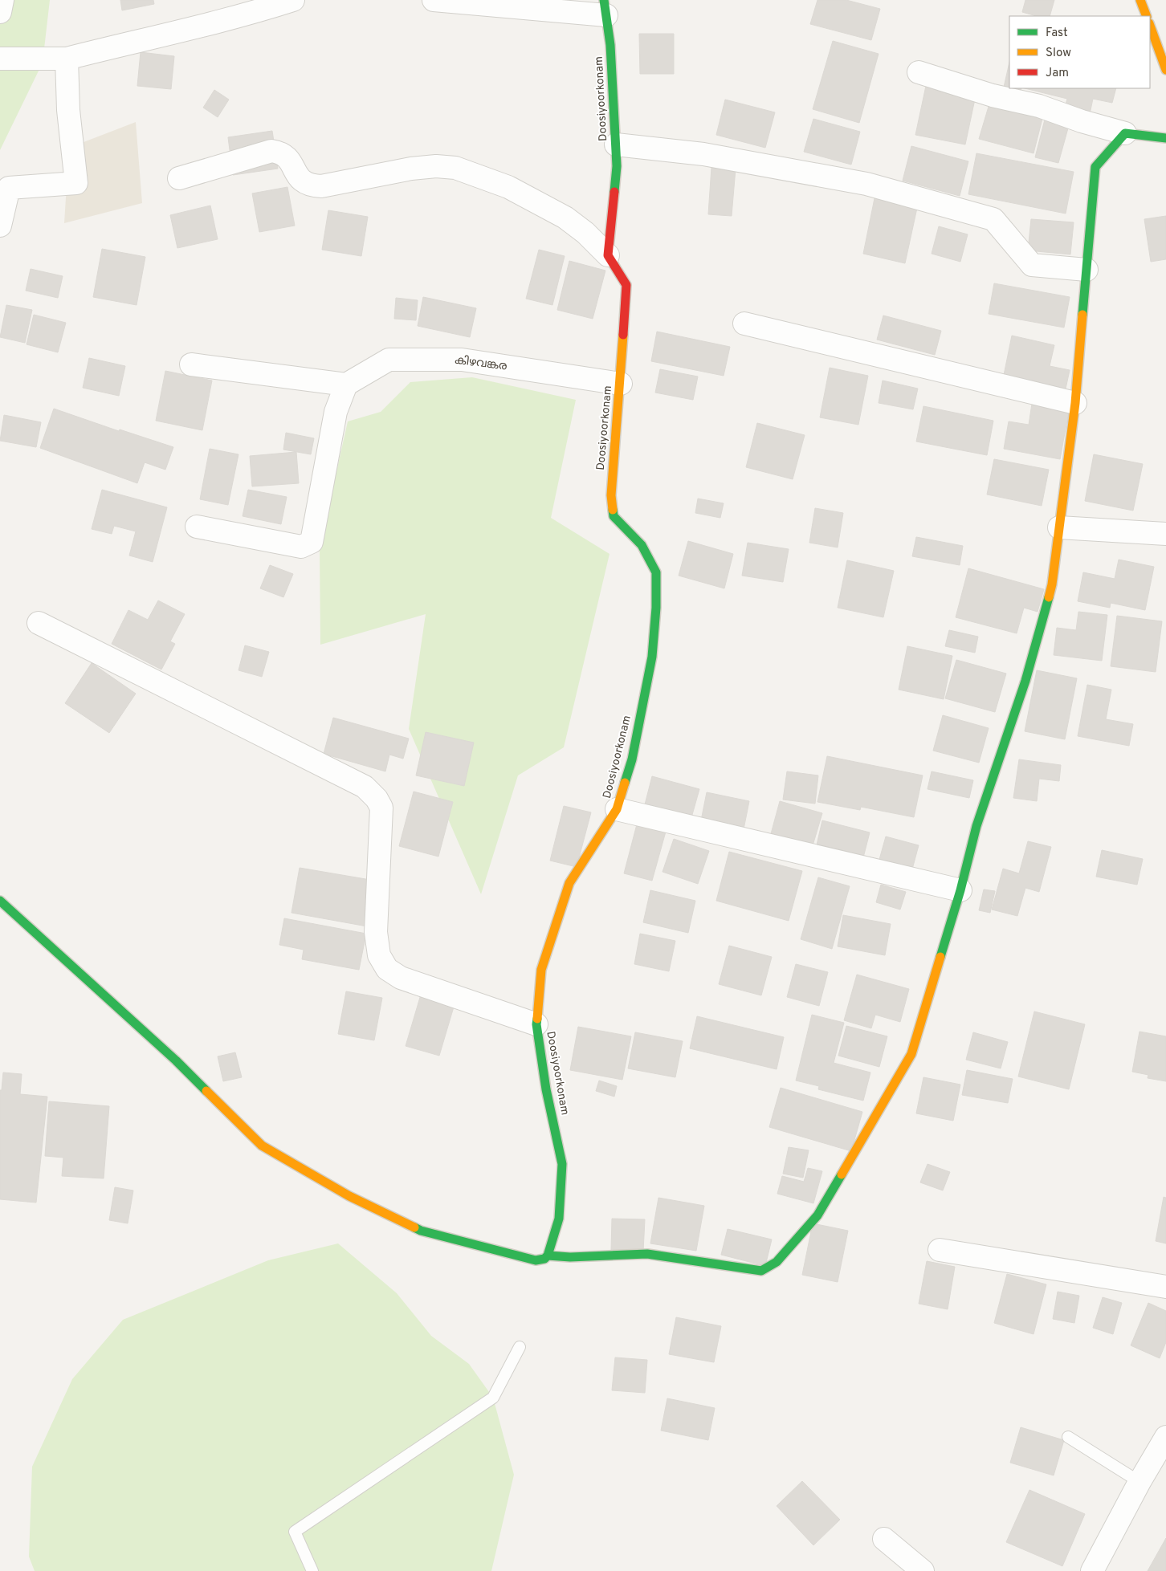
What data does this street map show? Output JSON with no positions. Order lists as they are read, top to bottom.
{
  "streets": {
    "street": ["Doosiyoorkonam", "കിഴവങ്കര"]
  },
  "crossings": [
    ["Doosiyoorkonam", "കിഴവങ്കര"]
  ],
  "legend": ["Fast", "Slow", "Jam"]
}
